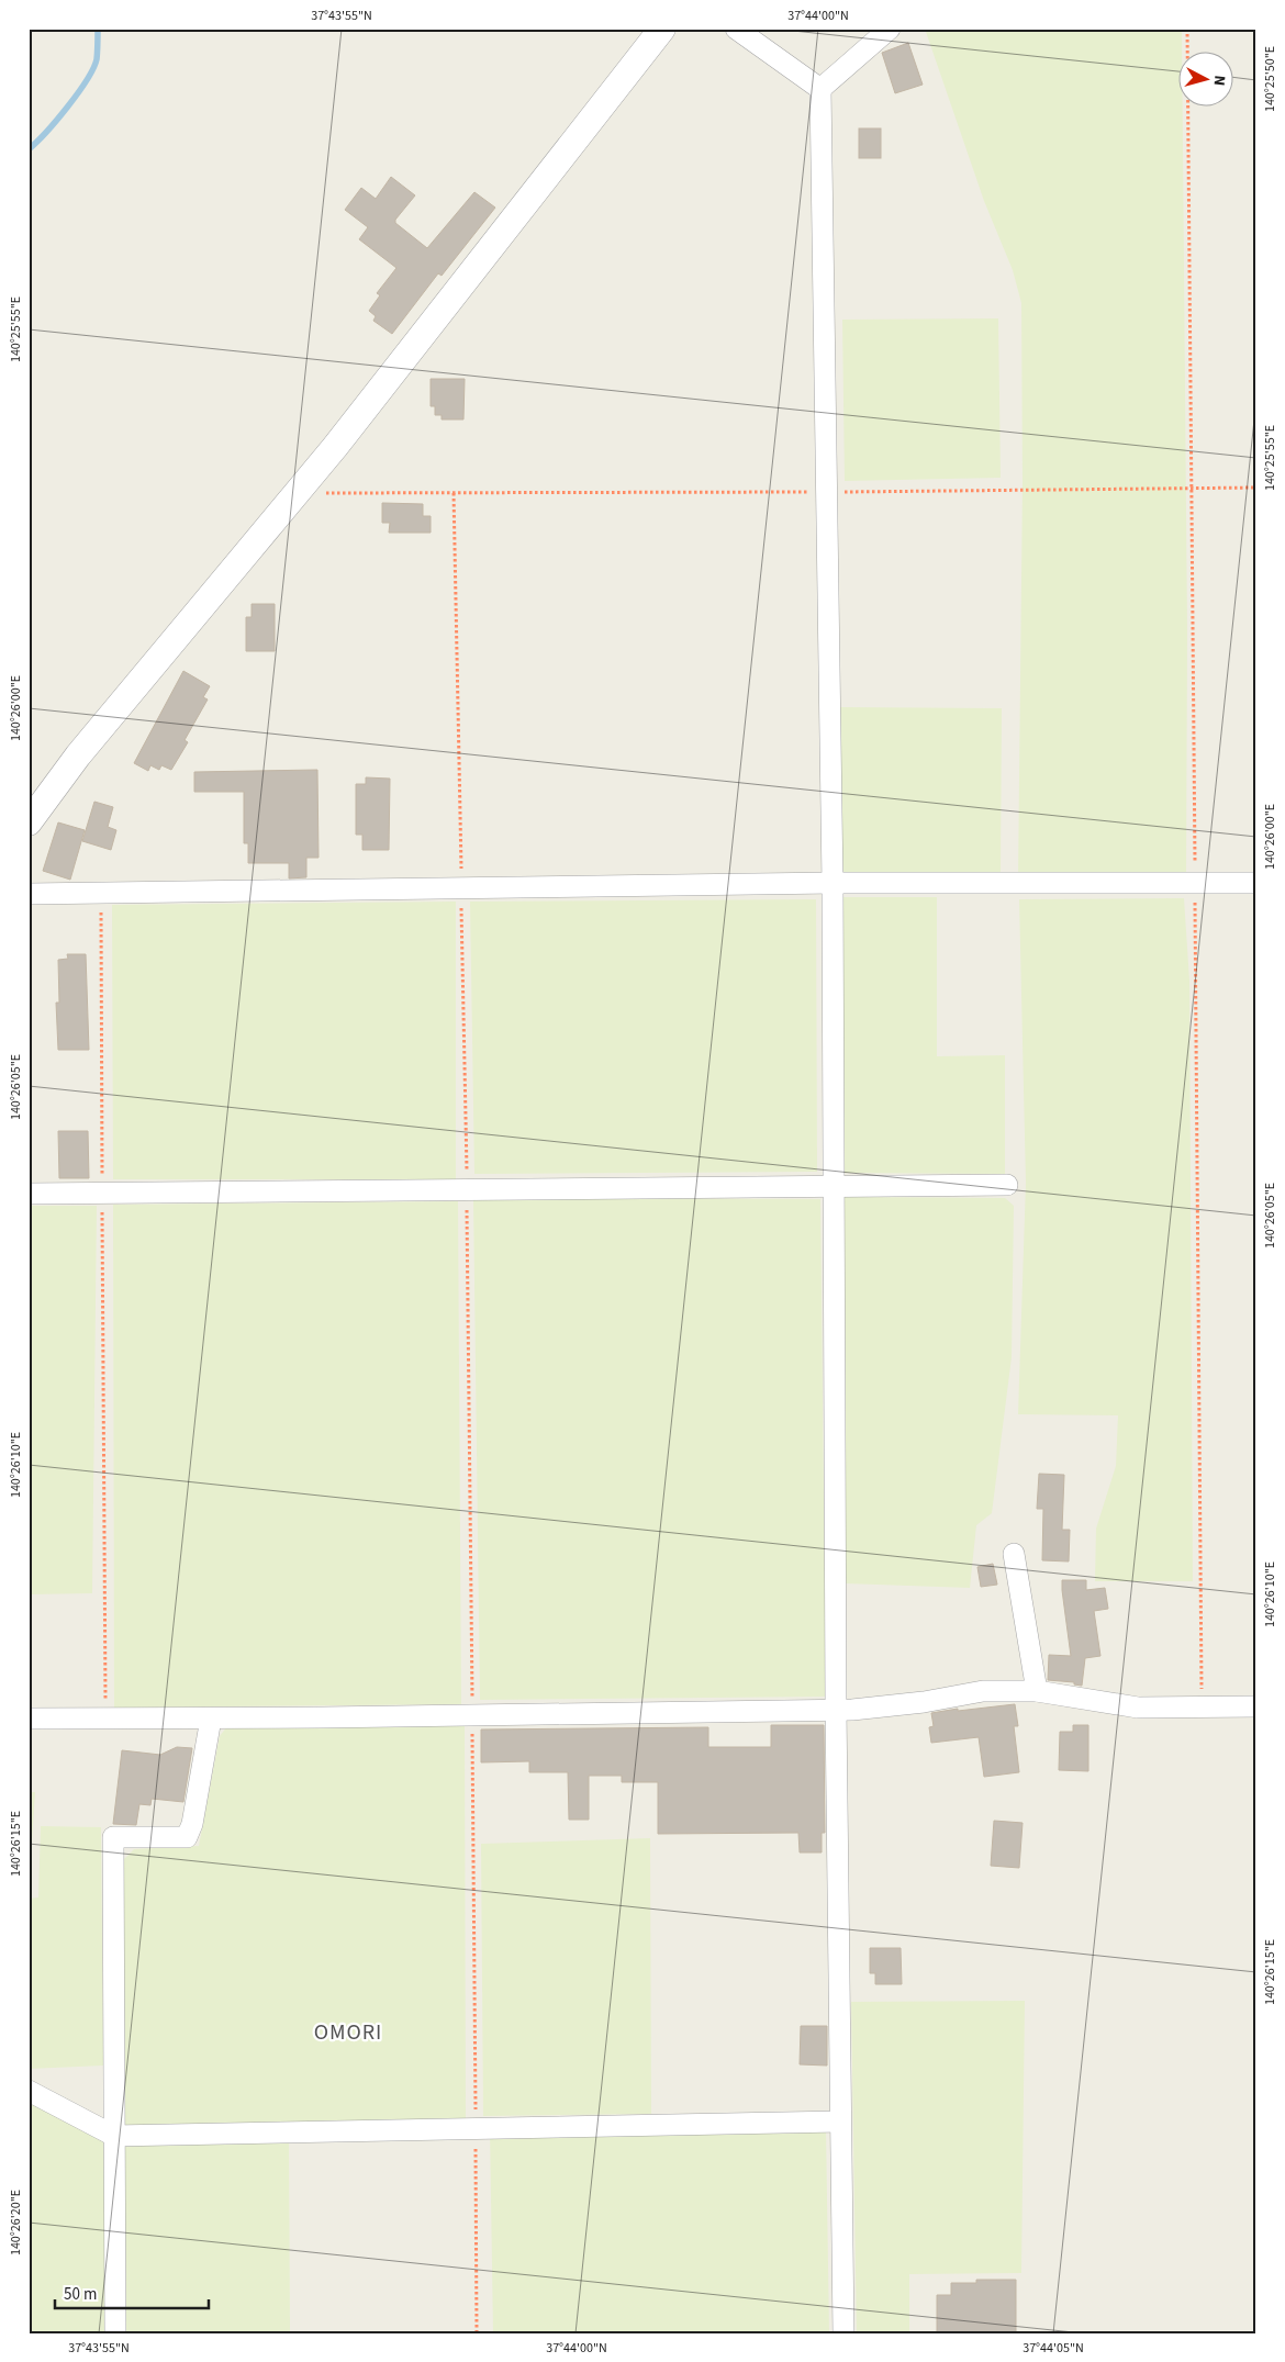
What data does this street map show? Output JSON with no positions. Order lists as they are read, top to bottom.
{
  "districts": ["OMORI"],
  "scale_bar": "50 m",
  "north": "right",
  "coordinates": [
    "37°43'55\"N",
    "37°44'00\"N",
    "140°25'50\"E",
    "140°25'55\"E",
    "140°26'00\"E",
    "140°26'05\"E",
    "140°26'10\"E",
    "140°26'15\"E",
    "140°26'20\"E",
    "37°44'05\"N"
  ]
}
